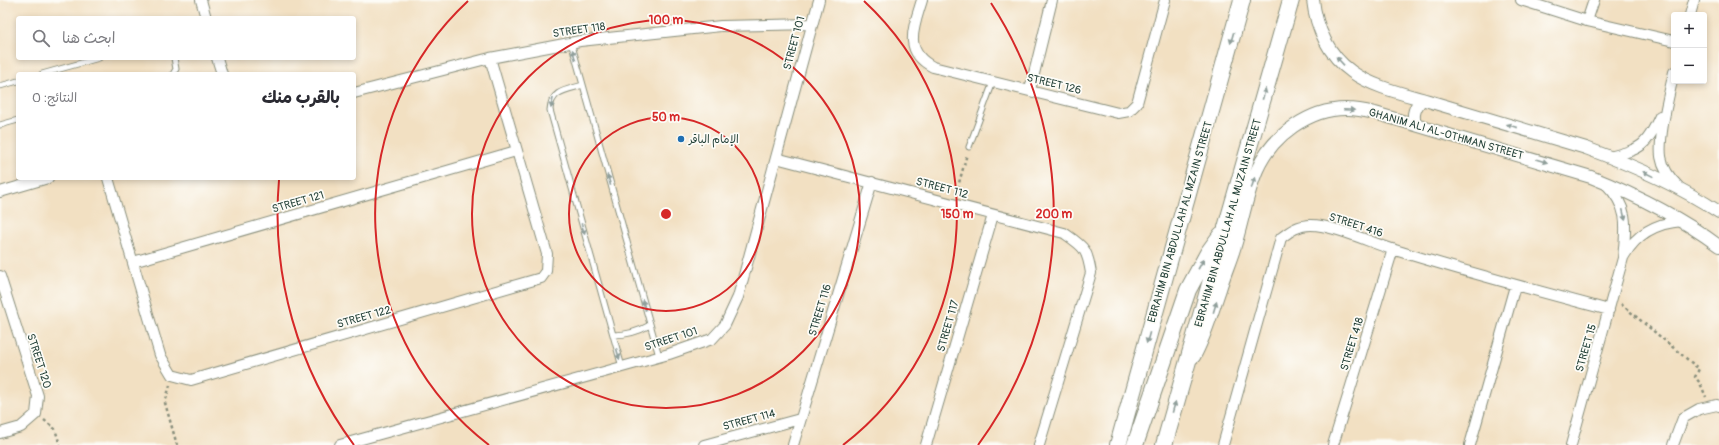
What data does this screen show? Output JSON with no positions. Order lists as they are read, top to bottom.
{
  "streets": {
    "main road": ["EBRAHIM BIN ABDULLAH AL MZAIN STREET", "EBRAHIM BIN ABDULLAH AL MUZAIN STREET"],
    "street": [
      "STREET 118",
      "STREET 101",
      "STREET 126",
      "GHANIM ALI AL-OTHMAN STREET",
      "STREET 112",
      "STREET 121",
      "STREET 416",
      "STREET 116",
      "STREET 122",
      "STREET 117",
      "STREET 418",
      "STREET 15",
      "STREET 120",
      "STREET 114"
    ]
  },
  "crossings": [
    ["STREET 118", "STREET 101"],
    ["STREET 118", "STREET 122"],
    ["STREET 101", "STREET 112"],
    ["GHANIM ALI AL-OTHMAN STREET", "EBRAHIM BIN ABDULLAH AL MUZAIN STREET"],
    ["GHANIM ALI AL-OTHMAN STREET", "STREET 15"],
    ["STREET 112", "STREET 116"],
    ["STREET 112", "STREET 117"],
    ["STREET 121", "STREET 122"],
    ["STREET 416", "STREET 418"],
    ["STREET 416", "STREET 15"],
    ["STREET 116", "STREET 114"]
  ],
  "one_way": ["EBRAHIM BIN ABDULLAH AL MUZAIN STREET"],
  "places": ["الإمام الباقر"],
  "page": {
    "map_buttons": ["+", "−"],
    "search": "ابحث هنا",
    "heading": ["بالقرب منك", "النتائج: 0"]
  },
  "rings": [
    "100 m",
    "50 m",
    "150 m",
    "200 m"
  ]
}
